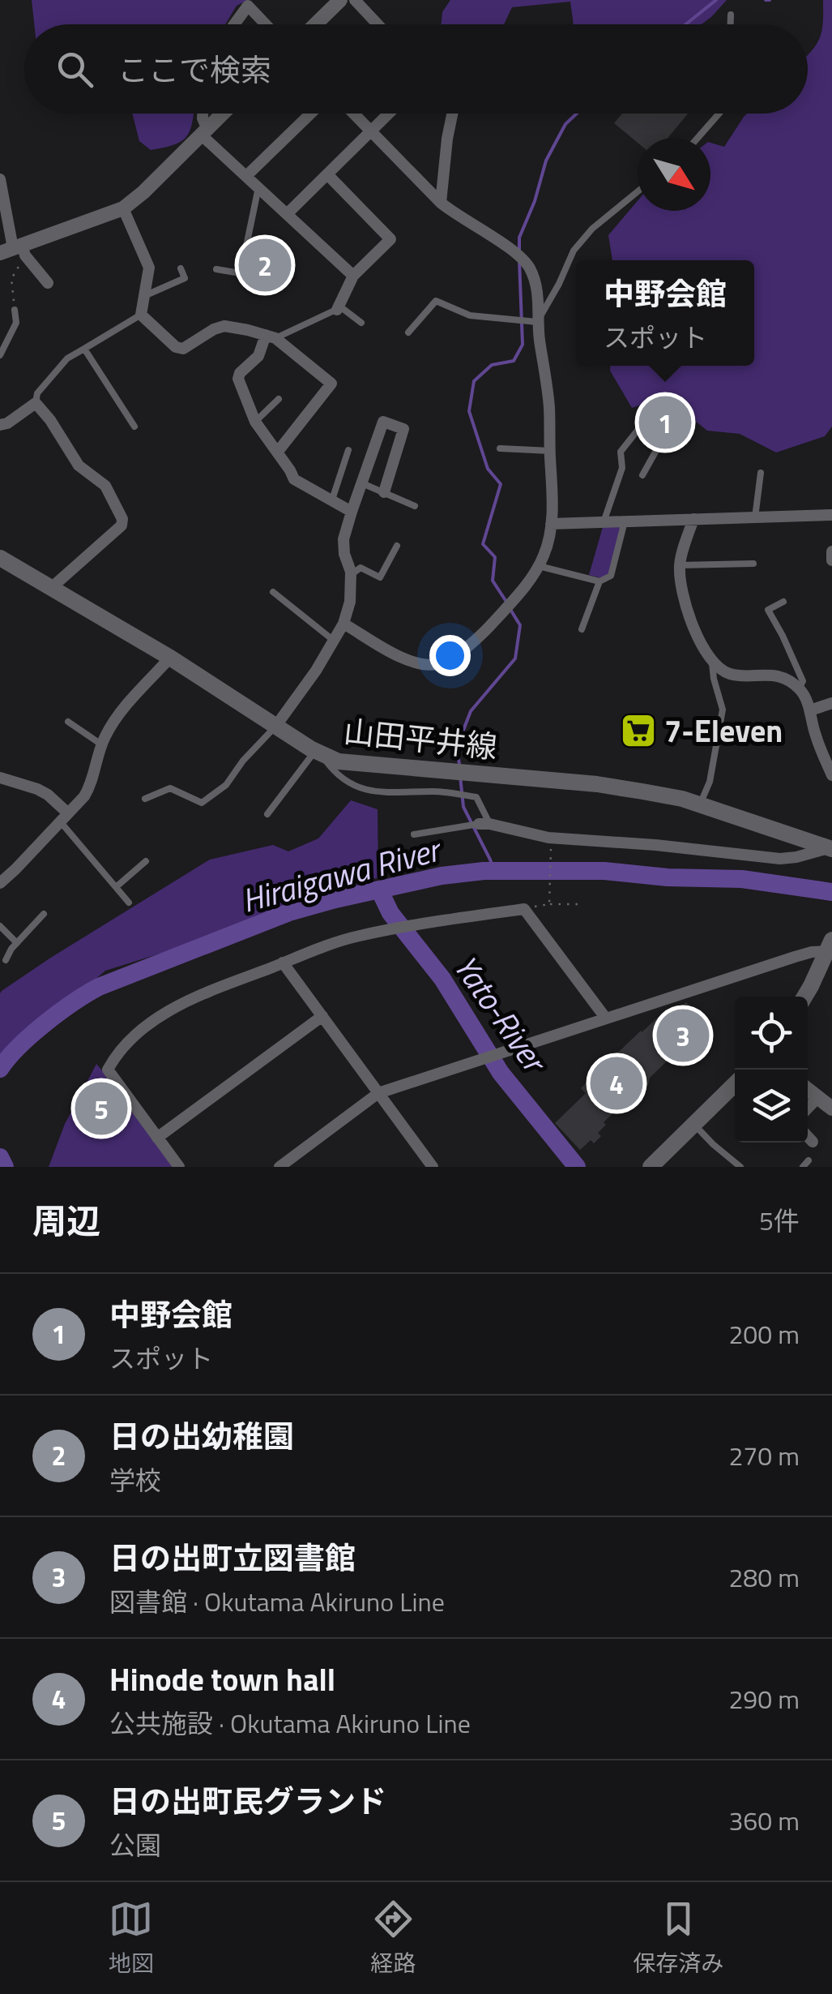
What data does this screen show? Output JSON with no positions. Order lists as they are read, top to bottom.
{
  "streets": {
    "main road": ["山田平井線"]
  },
  "water": ["Hiraigawa River", "Yato-River"],
  "places": {
    "supermarket": ["7-Eleven"]
  },
  "north": "bottom right",
  "page": {
    "search": "ここで検索",
    "pins": [
      "2",
      "1",
      "3",
      "4",
      "5"
    ],
    "popup": ["中野会館", "スポット"],
    "heading": ["周辺", "5件"],
    "list": [
      {
        "mark": "1",
        "name": "中野会館",
        "note": "スポット",
        "value": "200 m"
      },
      {
        "mark": "2",
        "name": "日の出幼稚園",
        "note": "学校",
        "value": "270 m"
      },
      {
        "mark": "3",
        "name": "日の出町立図書館",
        "note": "図書館 · Okutama Akiruno Line",
        "value": "280 m"
      },
      {
        "mark": "4",
        "name": "Hinode town hall",
        "note": "公共施設 · Okutama Akiruno Line",
        "value": "290 m"
      },
      {
        "mark": "5",
        "name": "日の出町民グランド",
        "note": "公園",
        "value": "360 m"
      }
    ],
    "nav": ["地図", "経路", "保存済み"]
  }
}
